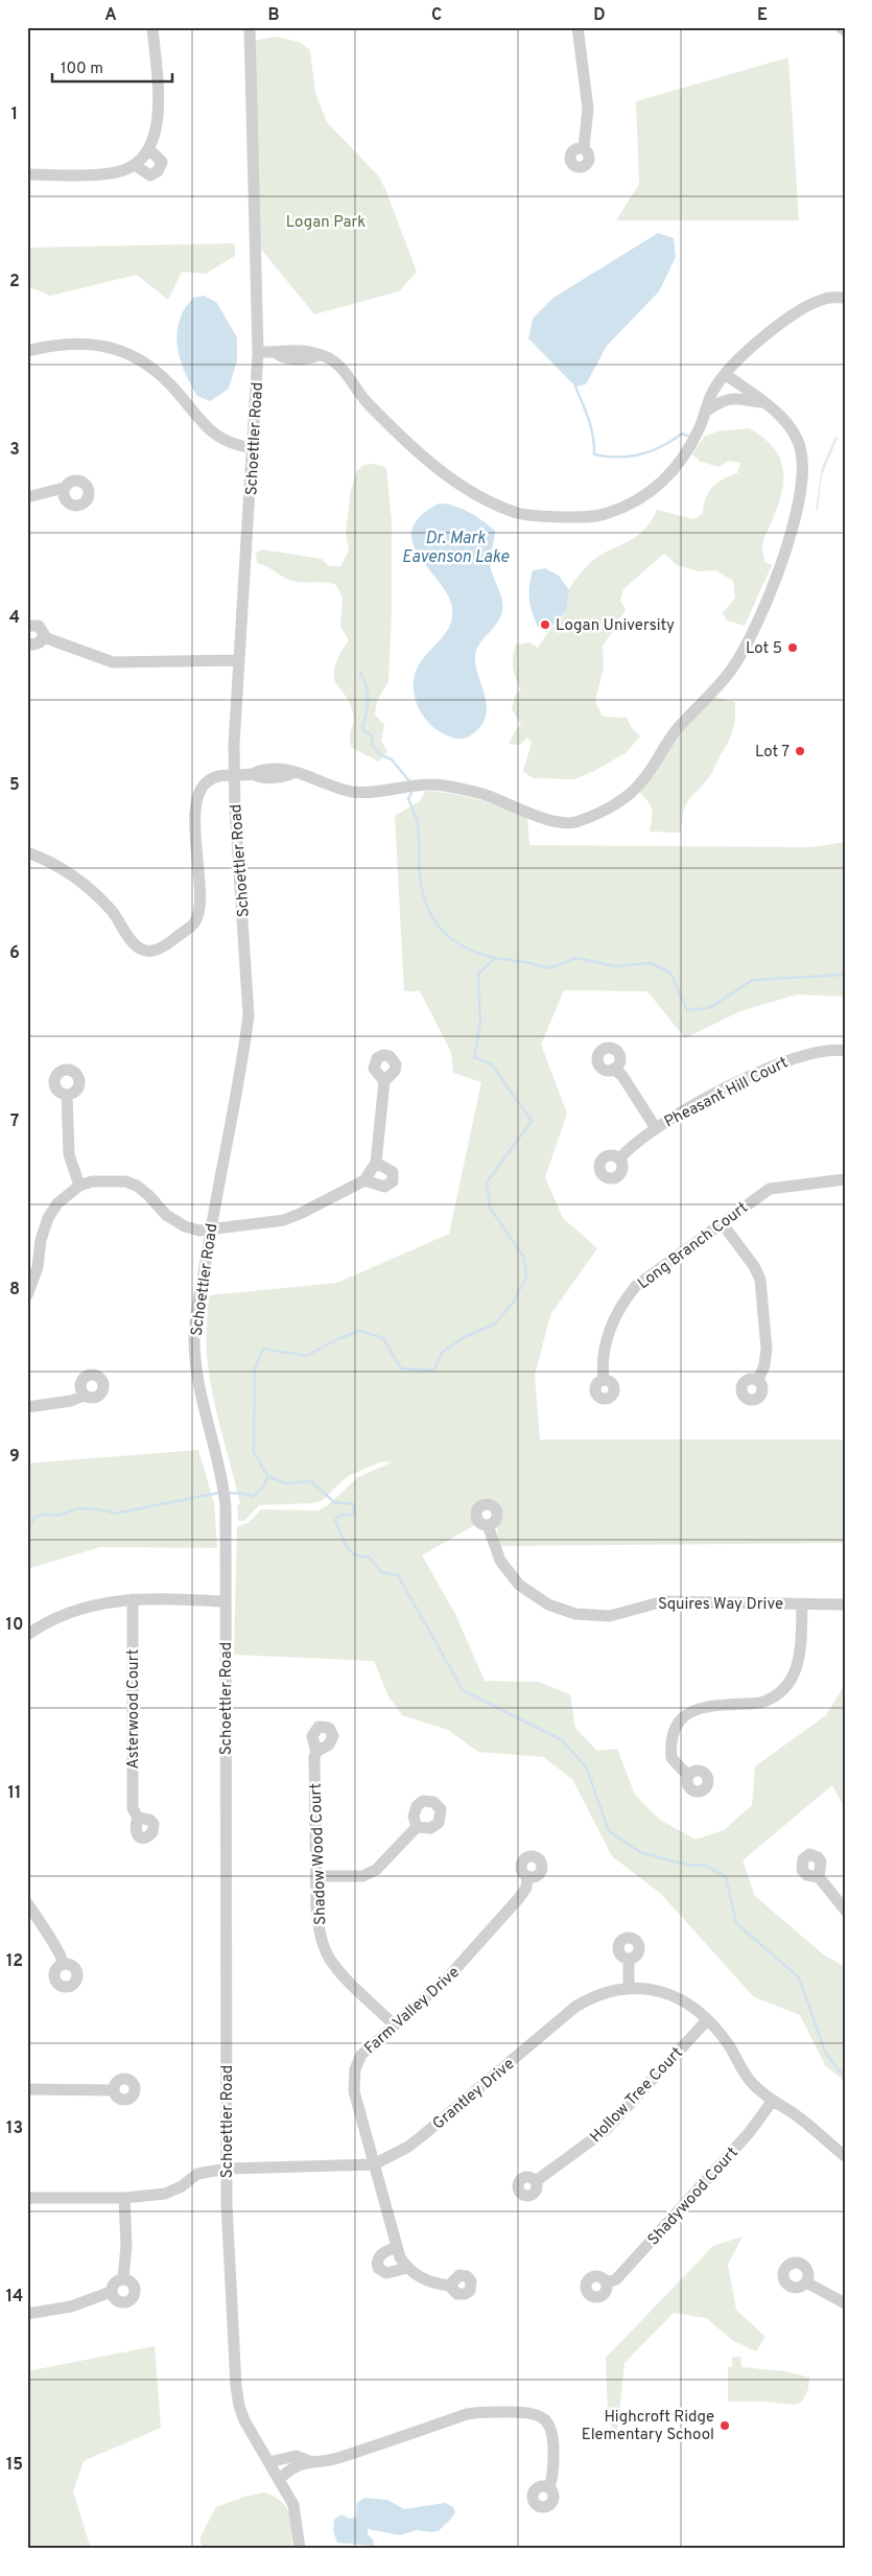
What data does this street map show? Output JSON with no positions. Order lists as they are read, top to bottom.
{
  "streets": {
    "street": [
      "Schoettler Road",
      "Pheasant Hill Court",
      "Long Branch Court",
      "Squires Way Drive",
      "Asterwood Court",
      "Shadow Wood Court",
      "Farm Valley Drive",
      "Grantley Drive",
      "Hollow Tree Court",
      "Shadywood Court"
    ]
  },
  "crossings": [
    ["Schoettler Road", "Grantley Drive"],
    ["Shadow Wood Court", "Farm Valley Drive"],
    ["Farm Valley Drive", "Grantley Drive"],
    ["Grantley Drive", "Hollow Tree Court"],
    ["Grantley Drive", "Shadywood Court"]
  ],
  "water": ["Dr. Mark Eavenson Lake"],
  "parks": ["Logan Park"],
  "places": [
    "Logan University",
    "Lot 5",
    "Lot 7",
    "Highcroft Ridge Elementary School"
  ],
  "scale_bar": "100 m",
  "grid": {
    "columns": [
      "A",
      "B",
      "C",
      "D",
      "E"
    ],
    "rows": [
      "1",
      "2",
      "3",
      "4",
      "5",
      "6",
      "7",
      "8",
      "9",
      "10",
      "11",
      "12",
      "13",
      "14",
      "15"
    ]
  }
}
